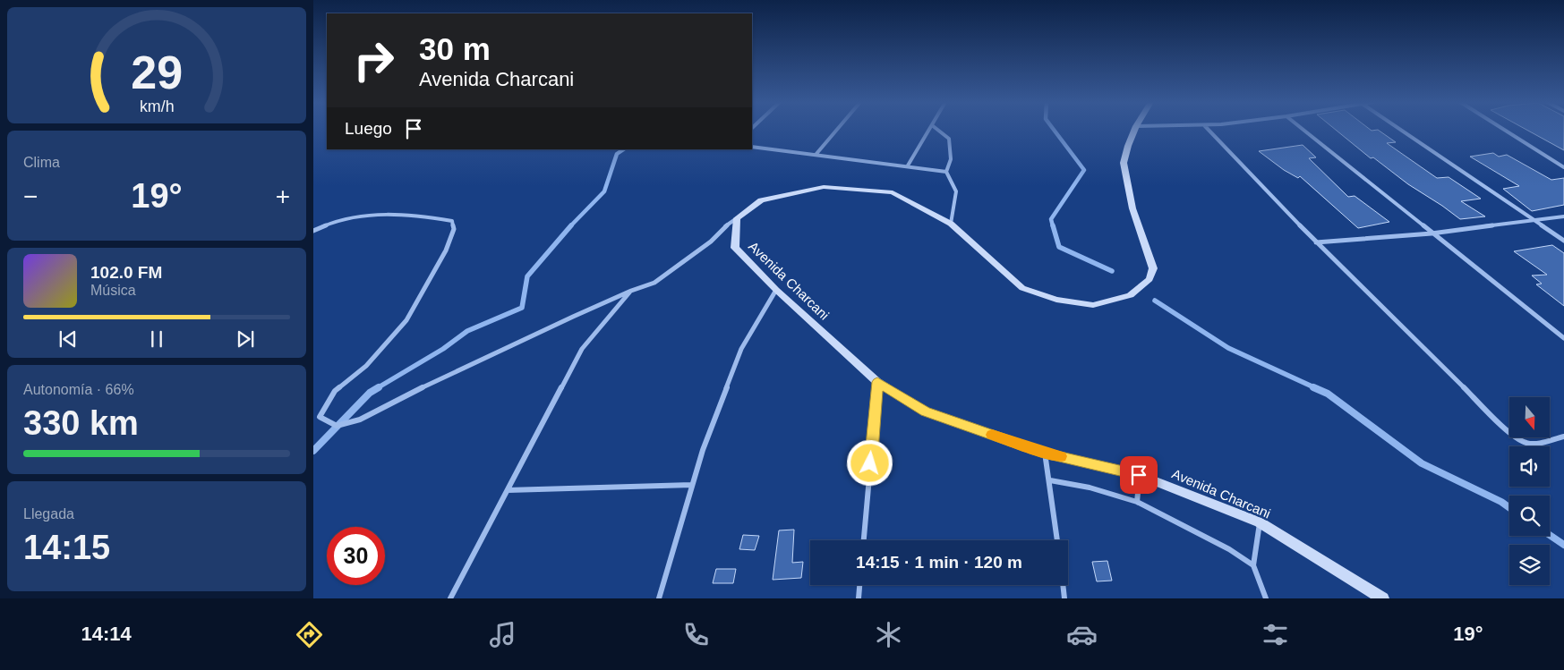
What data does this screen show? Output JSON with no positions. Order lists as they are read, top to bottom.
{
  "streets": {
    "main road": ["Avenida Charcani"]
  },
  "north": "bottom",
  "page": {
    "turn": ["30 m", "Avenida Charcani"],
    "then": "Luego",
    "tile": [
      "Clima",
      ["Autonomía · 66%", "330 km"],
      ["Llegada", "14:15"]
    ],
    "heat": ["−", "19°", "+"],
    "song": ["102.0 FM", "Música"],
    "limit": "30",
    "trip": "14:15 · 1 min · 120 m",
    "tabs": ["14:14", "19°"],
    "gauge": ["29", "km/h"]
  }
}
